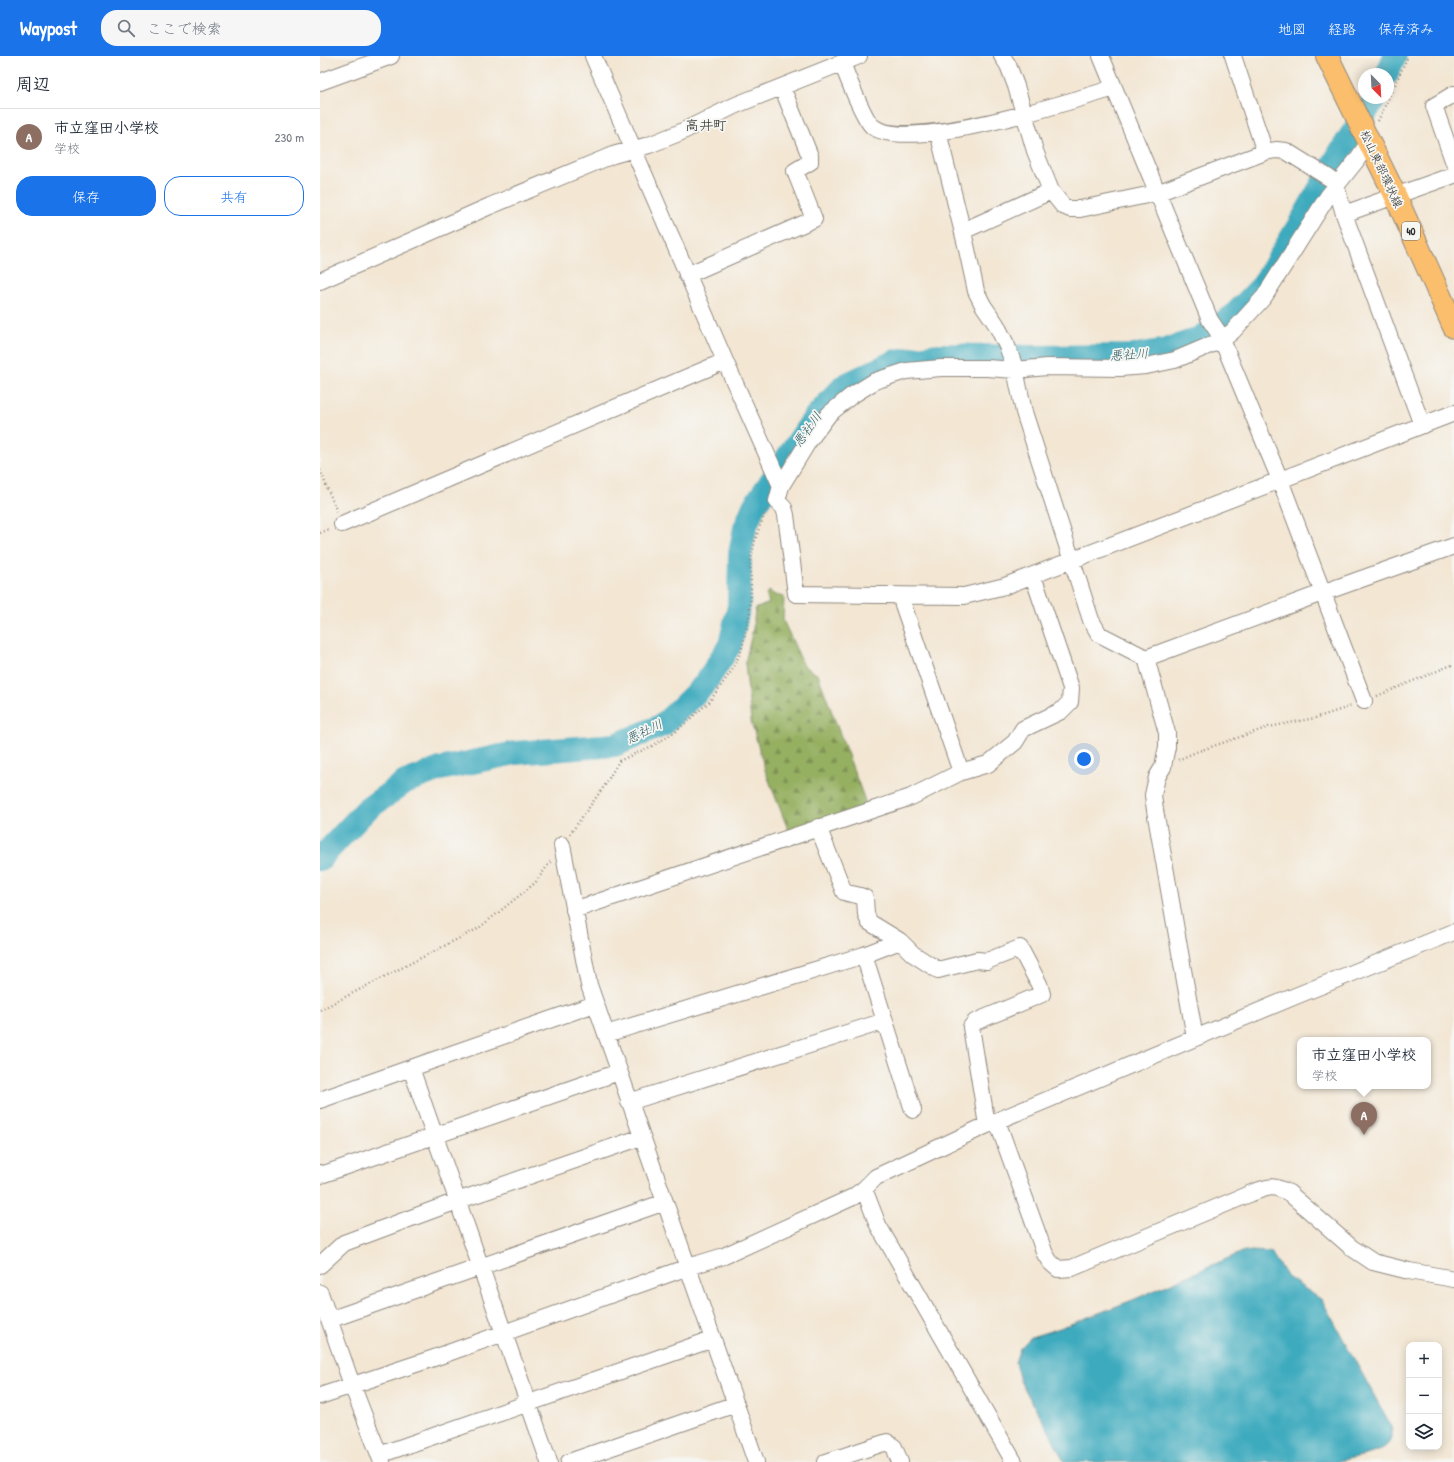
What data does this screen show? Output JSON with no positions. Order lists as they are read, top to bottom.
{
  "streets": {
    "main road": ["松山東部環状線", "40"]
  },
  "districts": ["高井町"],
  "water": ["悪社川"],
  "north": "bottom right",
  "page": {
    "header": "Waypost",
    "search": "ここで検索",
    "nav": ["地図", "経路", "保存済み"],
    "heading": "周辺",
    "list": [
      {
        "mark": "A",
        "name": "市立窪田小学校",
        "note": "学校",
        "value": "230 m"
      }
    ],
    "buttons": ["保存", "共有"],
    "popup": ["市立窪田小学校", "学校"],
    "pins": "A",
    "map_buttons": ["+", "−"]
  }
}
